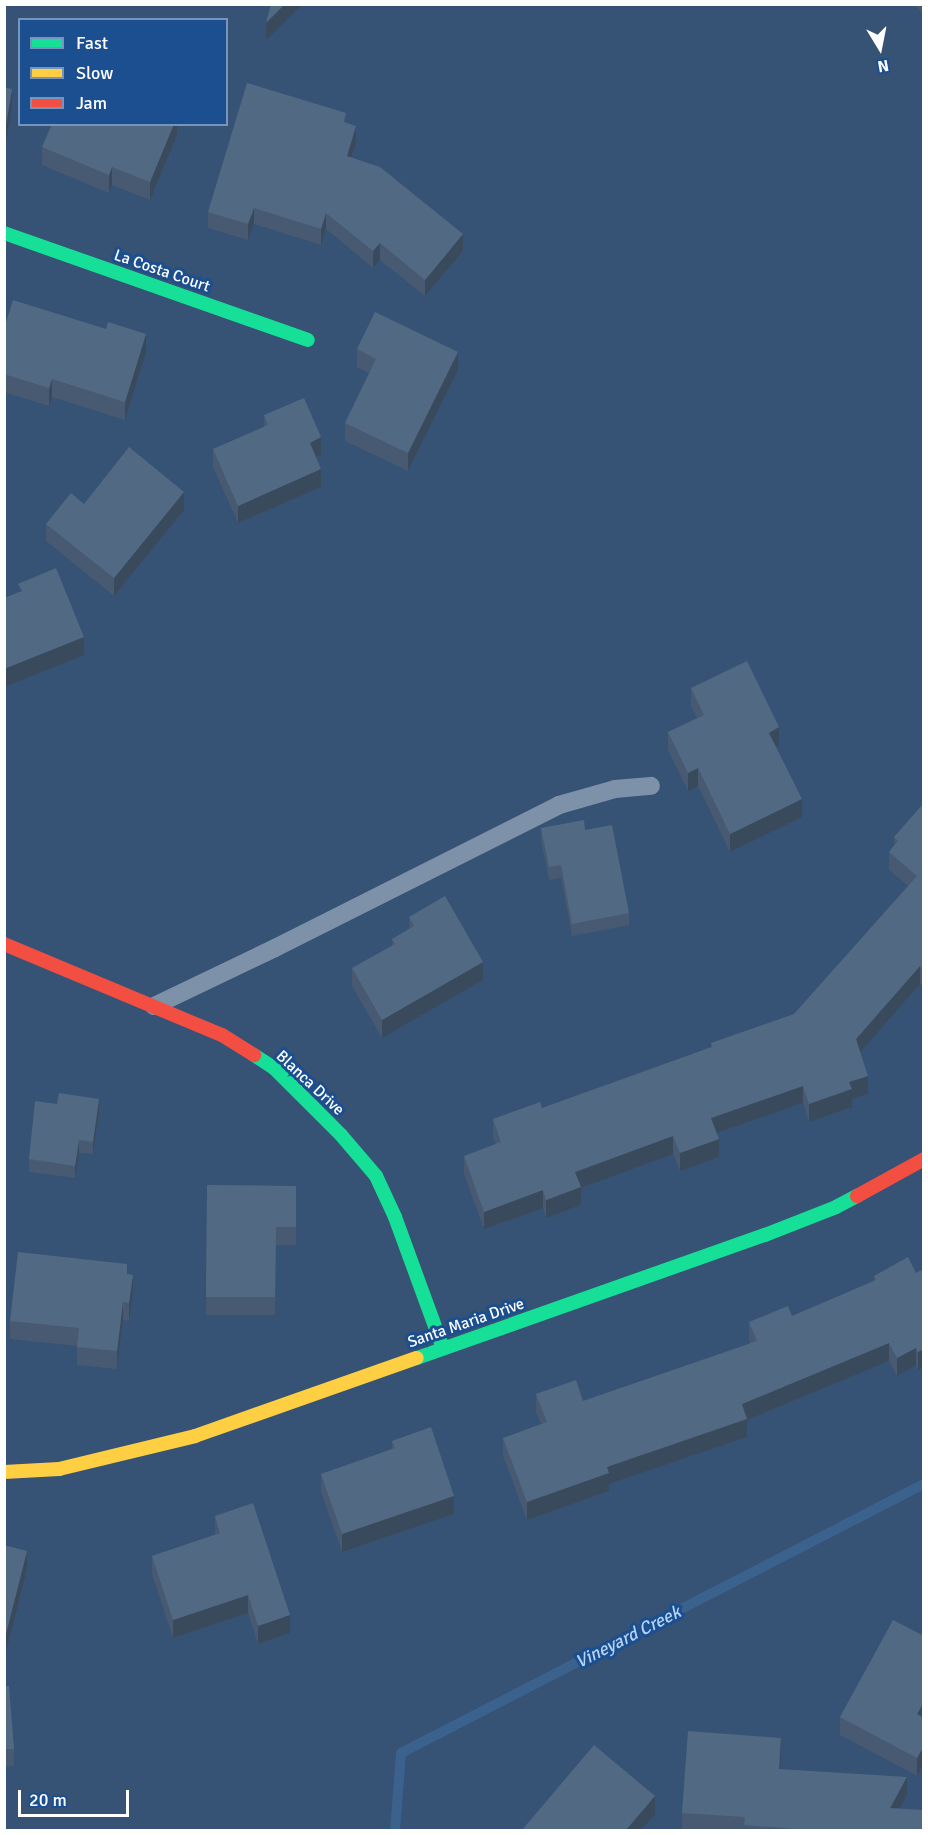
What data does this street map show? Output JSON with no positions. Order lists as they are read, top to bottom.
{
  "streets": {
    "street": ["La Costa Court", "Blanca Drive", "Santa Maria Drive"]
  },
  "crossings": [
    ["Blanca Drive", "Santa Maria Drive"]
  ],
  "water": ["Vineyard Creek"],
  "legend": ["Fast", "Slow", "Jam"],
  "scale_bar": "20 m",
  "north": "bottom"
}
